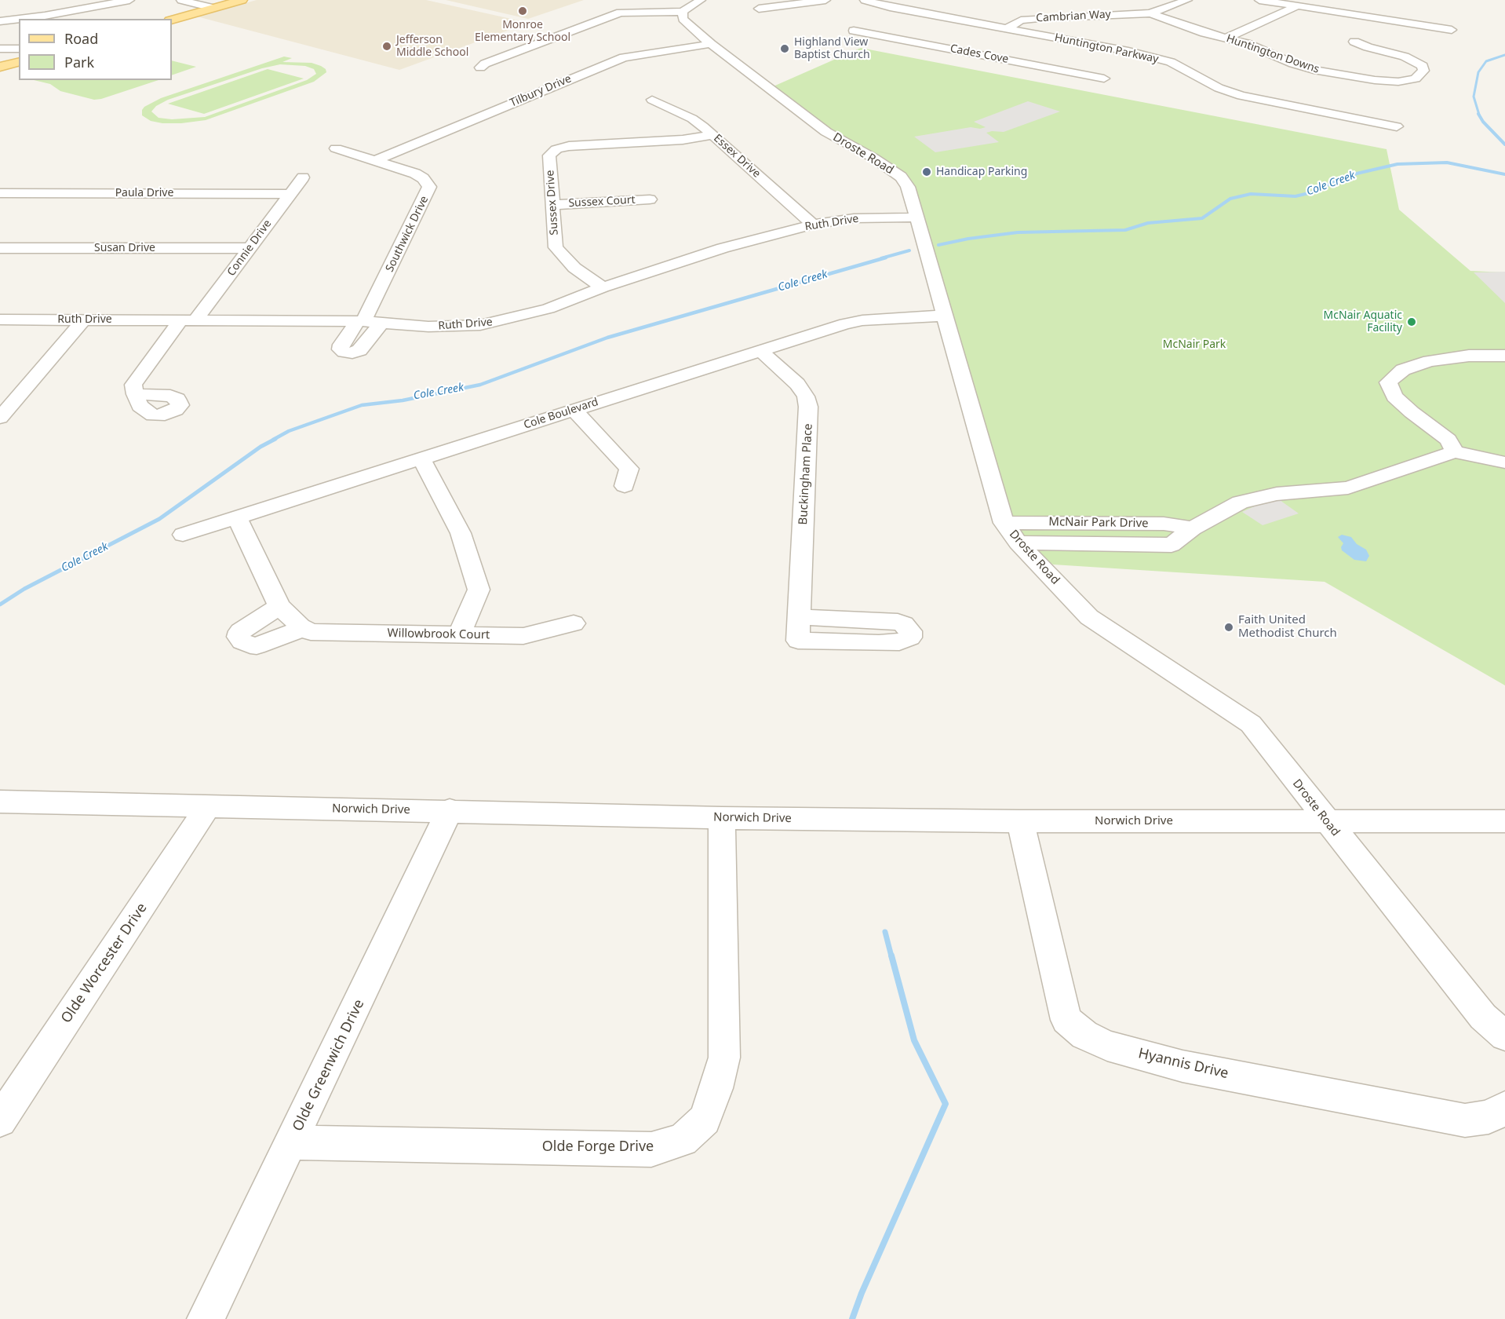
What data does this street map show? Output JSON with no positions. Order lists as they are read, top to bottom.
{
  "streets": {
    "street": [
      "Cambrian Way",
      "Huntington Parkway",
      "Cades Cove",
      "Huntington Downs",
      "Tilbury Drive",
      "Droste Road",
      "Essex Drive",
      "Paula Drive",
      "Sussex Court",
      "Sussex Drive",
      "Ruth Drive",
      "Southwick Drive",
      "Susan Drive",
      "Connie Drive",
      "Cole Boulevard",
      "Buckingham Place",
      "McNair Park Drive",
      "Willowbrook Court",
      "Norwich Drive",
      "Olde Worcester Drive",
      "Hyannis Drive",
      "Olde Greenwich Drive",
      "Olde Forge Drive"
    ]
  },
  "crossings": [
    ["Cambrian Way", "Huntington Parkway"],
    ["Cambrian Way", "Cades Cove"],
    ["Cambrian Way", "Huntington Downs"],
    ["Tilbury Drive", "Droste Road"],
    ["Tilbury Drive", "Southwick Drive"],
    ["Droste Road", "Ruth Drive"],
    ["Droste Road", "Cole Boulevard"],
    ["Droste Road", "McNair Park Drive"],
    ["Droste Road", "Norwich Drive"],
    ["Essex Drive", "Sussex Drive"],
    ["Essex Drive", "Ruth Drive"],
    ["Paula Drive", "Connie Drive"],
    ["Sussex Court", "Sussex Drive"],
    ["Sussex Drive", "Ruth Drive"],
    ["Ruth Drive", "Southwick Drive"],
    ["Ruth Drive", "Connie Drive"],
    ["Susan Drive", "Connie Drive"],
    ["Cole Boulevard", "Buckingham Place"],
    ["Norwich Drive", "Olde Worcester Drive"],
    ["Norwich Drive", "Hyannis Drive"],
    ["Norwich Drive", "Olde Greenwich Drive"],
    ["Norwich Drive", "Olde Forge Drive"],
    ["Olde Greenwich Drive", "Olde Forge Drive"]
  ],
  "water": ["Cole Creek"],
  "parks": ["McNair Park"],
  "places": [
    "Monroe Elementary School",
    "Jefferson Middle School",
    "Highland View Baptist Church",
    "Handicap Parking",
    "McNair Aquatic Facility",
    "Faith United Methodist Church"
  ],
  "legend": ["Road", "Park"]
}
